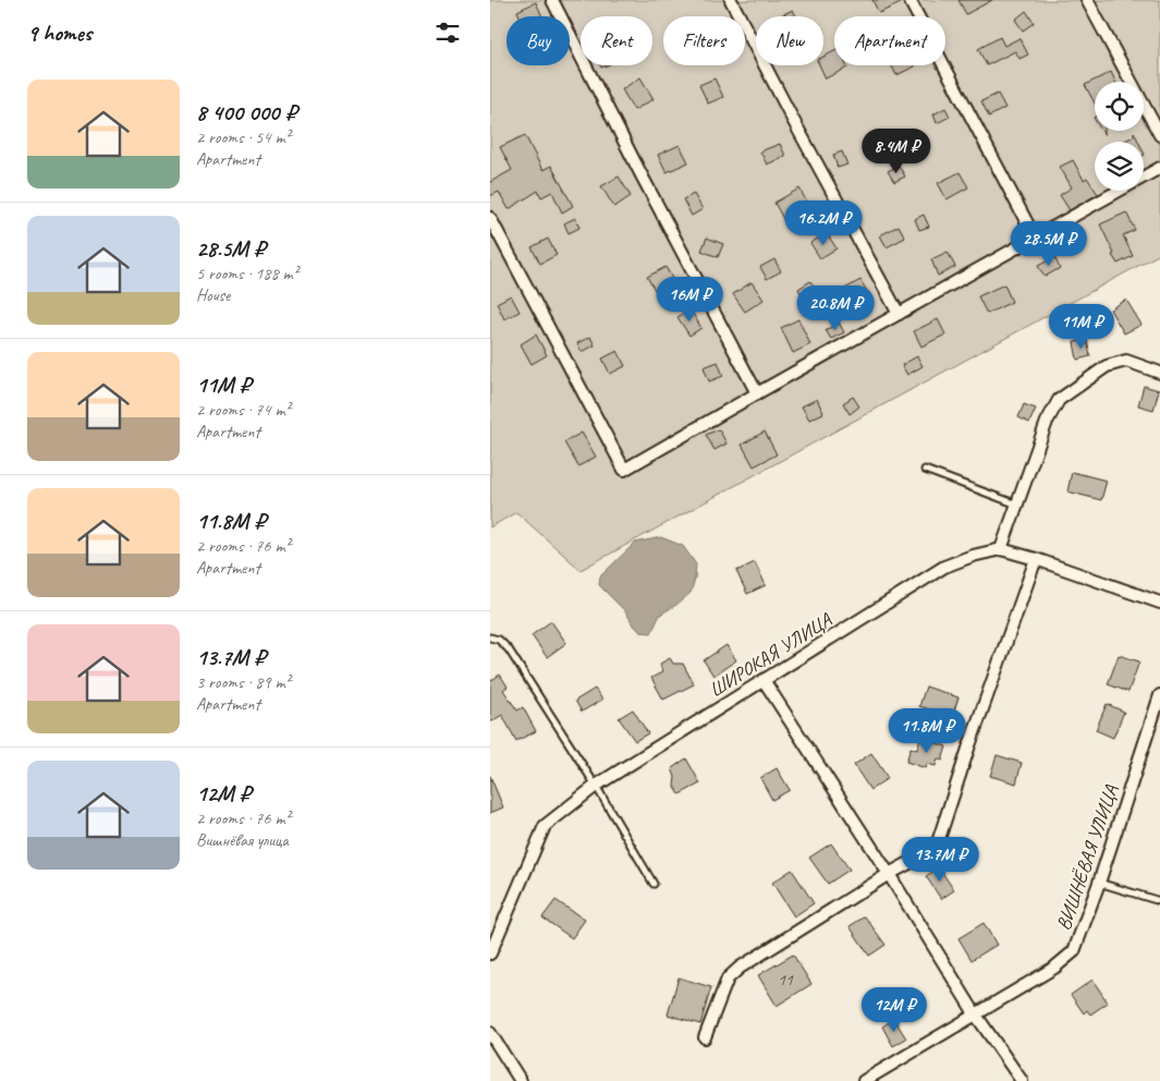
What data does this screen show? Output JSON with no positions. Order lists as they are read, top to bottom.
{
  "streets": {
    "street": ["ШИРОКАЯ УЛИЦА", "ВИШНЁВАЯ УЛИЦА"]
  },
  "house_numbers": ["11"],
  "page": {
    "heading": "9 homes",
    "chip": [
      "Buy",
      "Rent",
      "Filters",
      "New",
      "Apartment"
    ],
    "list": [
      {
        "name": "8 400 000 ₽",
        "note": "2 rooms · 54 m² · Apartment"
      },
      {
        "name": "28.5M ₽",
        "note": "5 rooms · 188 m² · House"
      },
      {
        "name": "11M ₽",
        "note": "2 rooms · 74 m² · Apartment"
      },
      {
        "name": "11.8M ₽",
        "note": "2 rooms · 76 m² · Apartment"
      },
      {
        "name": "13.7M ₽",
        "note": "3 rooms · 89 m² · Apartment"
      },
      {
        "name": "12M ₽",
        "note": "2 rooms · 76 m² · Вишнёвая улица"
      }
    ],
    "price": [
      "8.4M ₽",
      "16.2M ₽",
      "28.5M ₽",
      "16M ₽",
      "20.8M ₽",
      "11M ₽",
      "11.8M ₽",
      "13.7M ₽",
      "12M ₽"
    ]
  }
}
